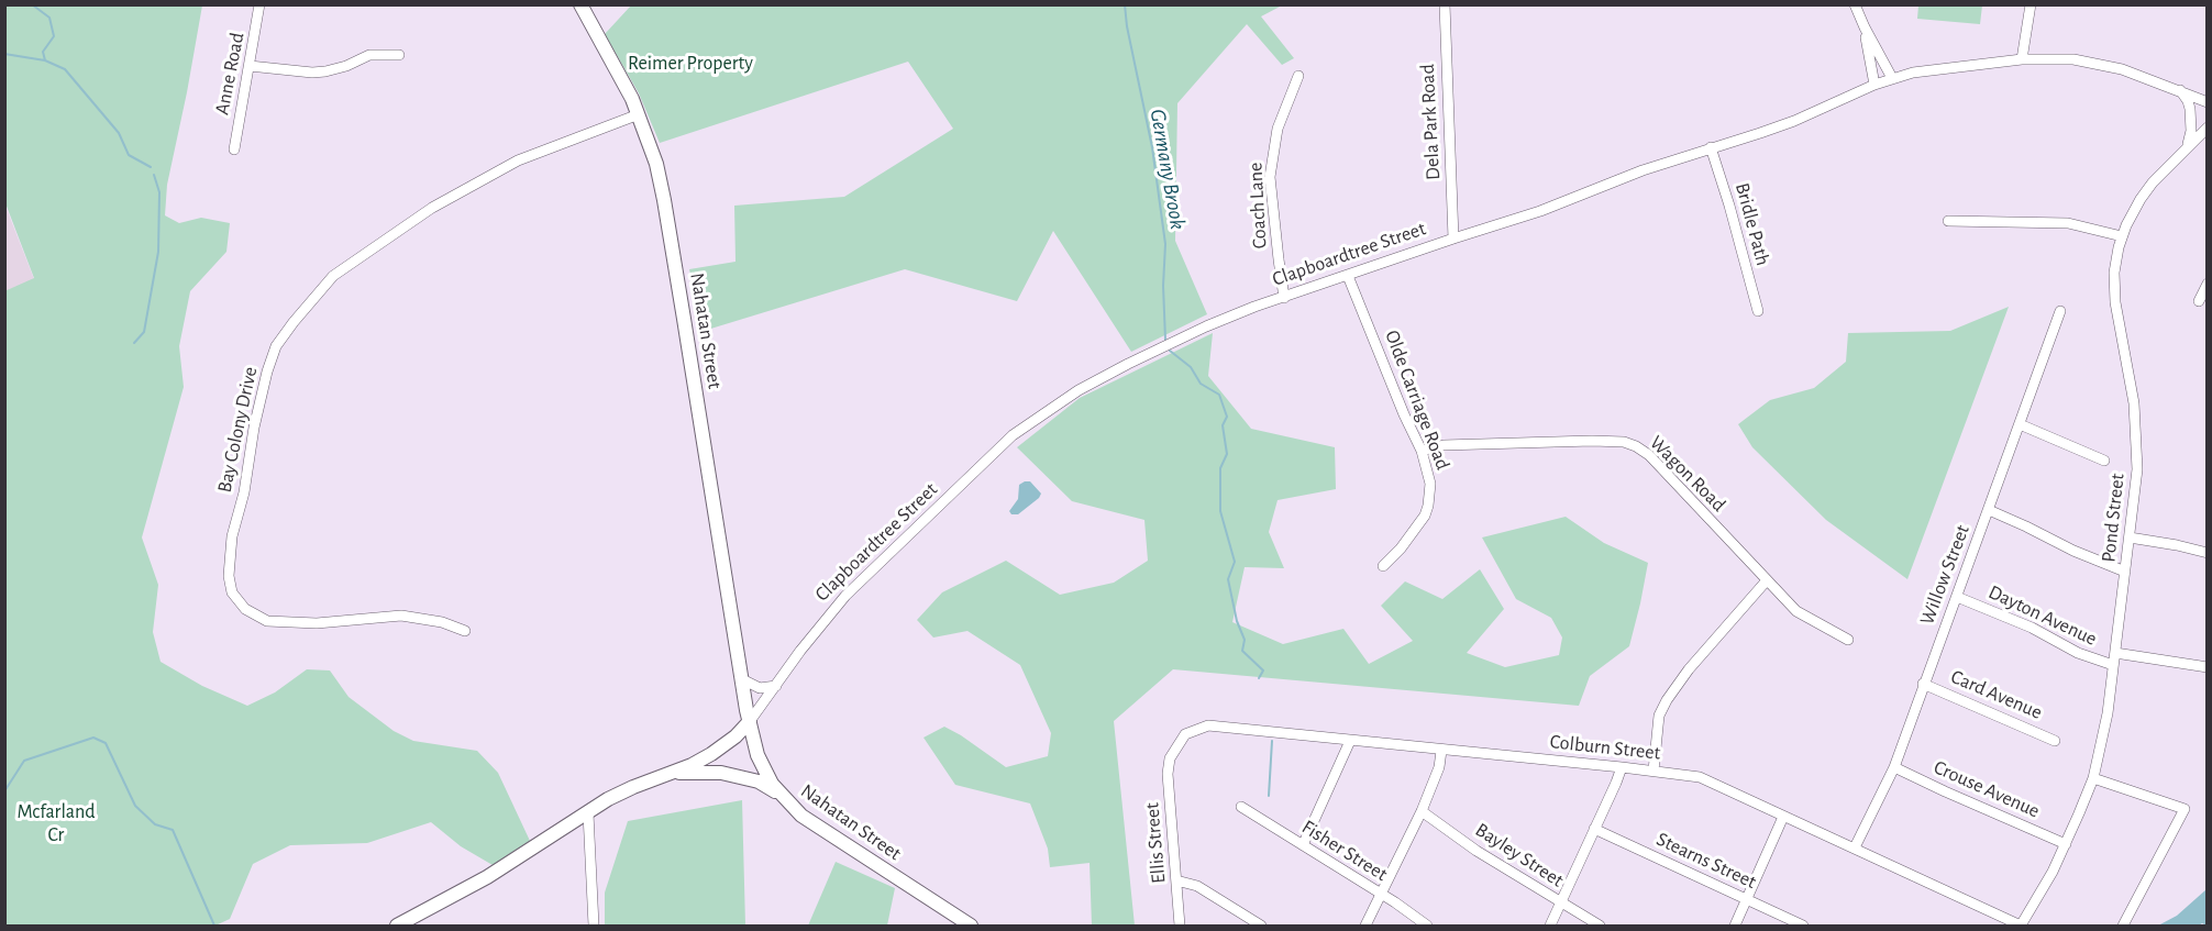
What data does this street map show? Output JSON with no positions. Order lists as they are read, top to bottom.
{
  "streets": {
    "main road": ["Clapboardtree Street", "Nahatan Street"],
    "street": [
      "Anne Road",
      "Dela Park Road",
      "Coach Lane",
      "Bridle Path",
      "Olde Carriage Road",
      "Bay Colony Drive",
      "Wagon Road",
      "Pond Street",
      "Willow Street",
      "Dayton Avenue",
      "Card Avenue",
      "Colburn Street",
      "Crouse Avenue",
      "Ellis Street",
      "Fisher Street",
      "Bayley Street",
      "Stearns Street"
    ]
  },
  "crossings": [
    ["Dela Park Road", "Clapboardtree Street"],
    ["Coach Lane", "Clapboardtree Street"],
    ["Bridle Path", "Clapboardtree Street"],
    ["Clapboardtree Street", "Nahatan Street"],
    ["Clapboardtree Street", "Olde Carriage Road"],
    ["Nahatan Street", "Bay Colony Drive"],
    ["Olde Carriage Road", "Wagon Road"],
    ["Pond Street", "Dayton Avenue"],
    ["Pond Street", "Colburn Street"],
    ["Pond Street", "Crouse Avenue"],
    ["Willow Street", "Dayton Avenue"],
    ["Willow Street", "Card Avenue"],
    ["Willow Street", "Colburn Street"],
    ["Willow Street", "Crouse Avenue"],
    ["Colburn Street", "Ellis Street"]
  ],
  "water": ["Germany Brook"],
  "parks": ["Reimer Property", "Mcfarland Cr"]
}
